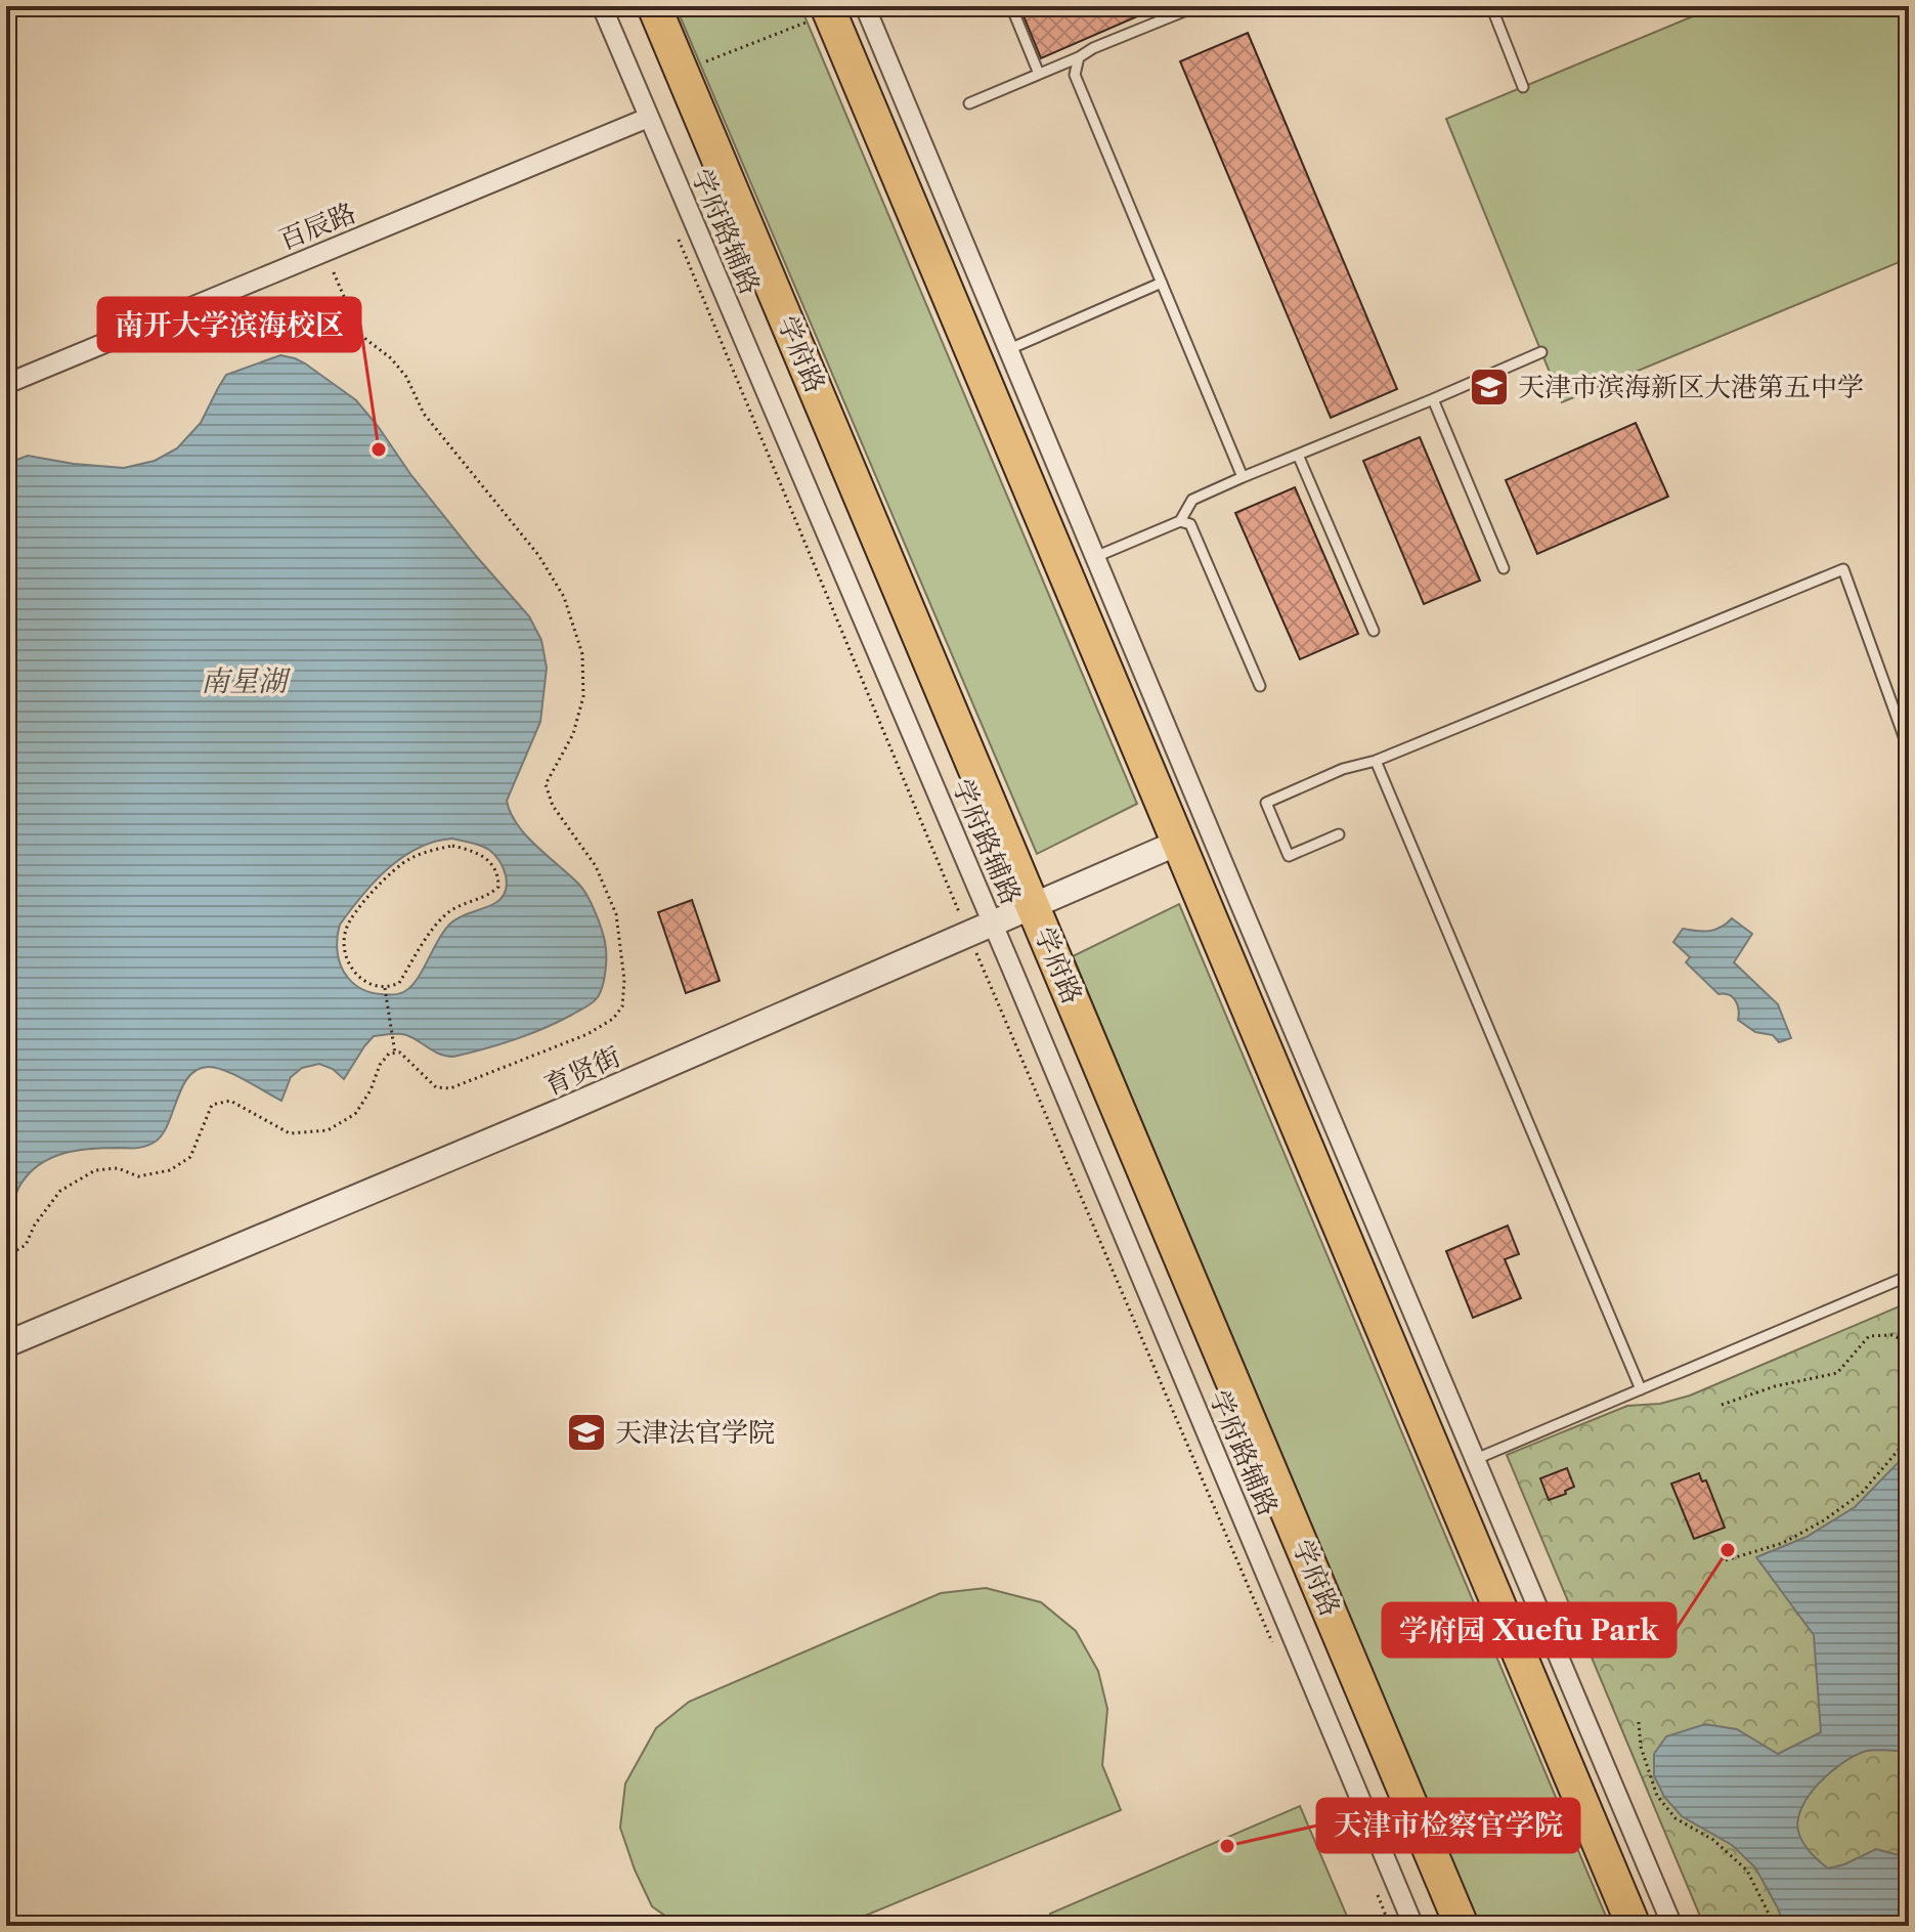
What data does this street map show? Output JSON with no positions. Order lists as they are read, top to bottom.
{
  "streets": {
    "highway": ["学府路"],
    "street": ["百辰路", "学府路辅路", "育贤街"]
  },
  "crossings": [
    ["百辰路", "学府路辅路"],
    ["学府路辅路", "育贤街"],
    ["学府路", "育贤街"]
  ],
  "water": ["南星湖"],
  "places": {
    "school or university": ["天津市滨海新区大港第五中学", "天津法官学院"],
    "other": ["南开大学滨海校区", "学府园 Xuefu Park", "天津市检察官学院"]
  }
}
